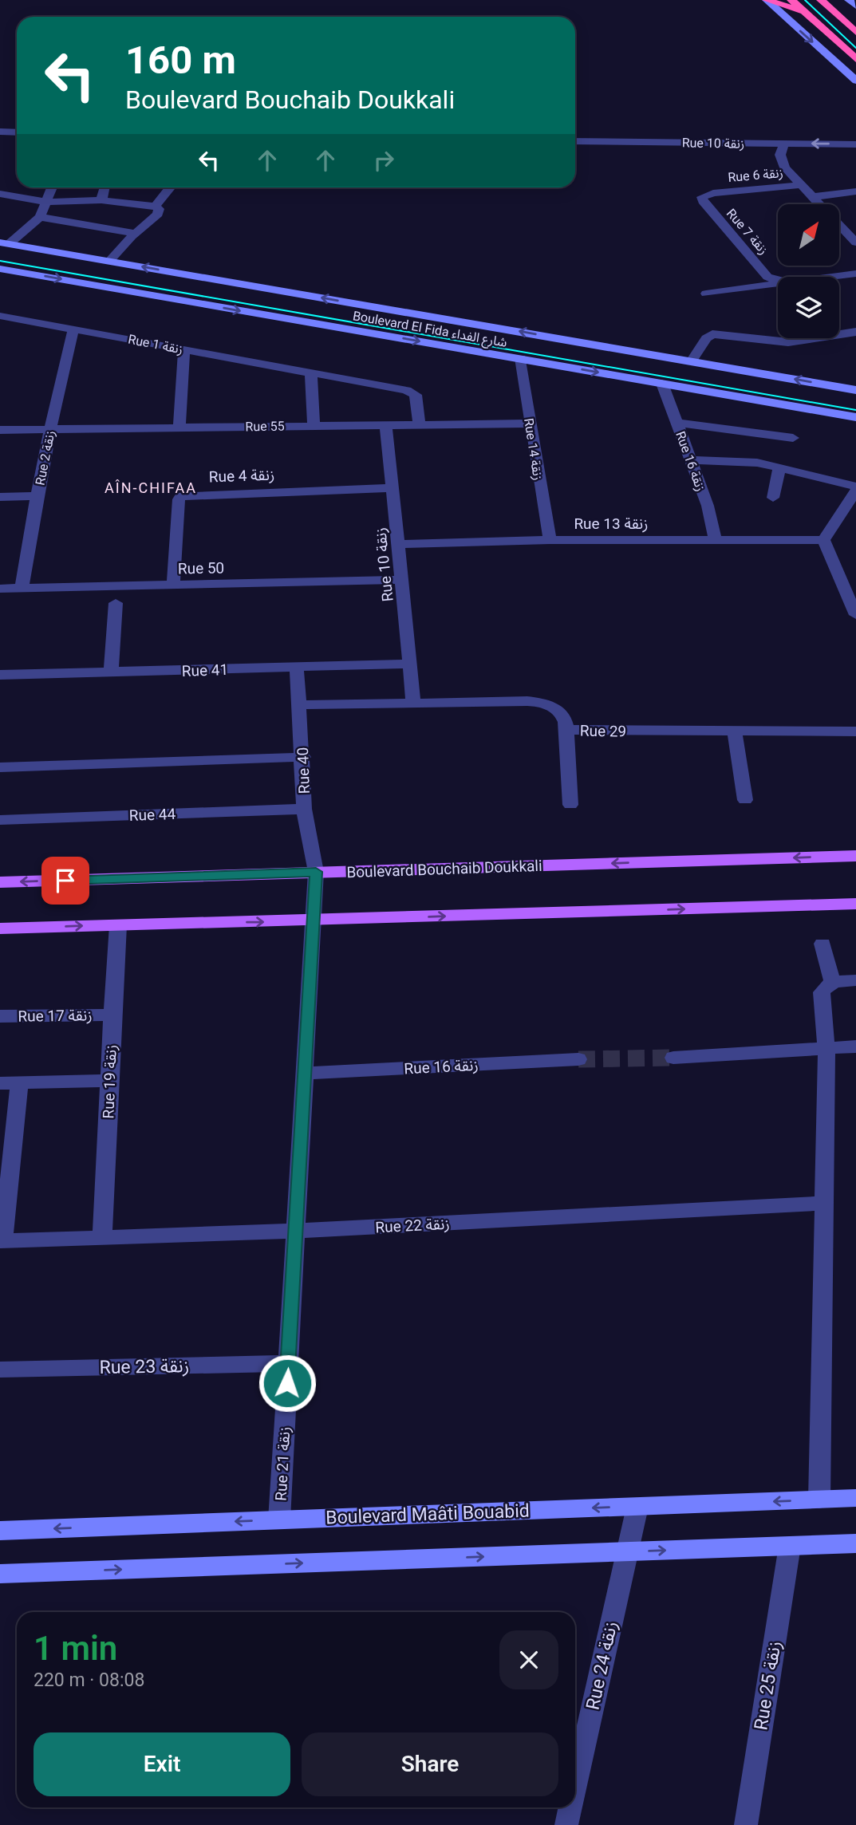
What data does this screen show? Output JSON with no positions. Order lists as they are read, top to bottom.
{
  "streets": {
    "main road": ["Boulevard El Fida شارع الفداء", "Boulevard Bouchaib Doukkali", "Boulevard Maâti Bouabid"],
    "street": [
      "Rue 10 زنقة",
      "Rue 6 زنقة",
      "Rue 7 زنقة",
      "Rue 1 زنقة",
      "Rue 55",
      "Rue 14 زنقة",
      "Rue 2 زنقة",
      "Rue 16 زنقة",
      "Rue 4 زنقة",
      "Rue 13 زنقة",
      "Rue 50",
      "Rue 41",
      "Rue 29",
      "Rue 40",
      "Rue 44",
      "Rue 17 زنقة",
      "Rue 19 زنقة",
      "Rue 22 زنقة",
      "Rue 23 زنقة",
      "Rue 21 زنقة",
      "Rue 24 زنقة",
      "Rue 25 زنقة"
    ]
  },
  "crossings": [
    ["Rue 10 زنقة", "Rue 55"],
    ["Rue 10 زنقة", "Rue 4 زنقة"],
    ["Rue 10 زنقة", "Rue 13 زنقة"],
    ["Rue 10 زنقة", "Rue 50"],
    ["Rue 10 زنقة", "Rue 41"],
    ["Rue 10 زنقة", "Rue 29"],
    ["Rue 6 زنقة", "Rue 7 زنقة"],
    ["Boulevard El Fida شارع الفداء", "Rue 14 زنقة"],
    ["Boulevard El Fida شارع الفداء", "Rue 16 زنقة"],
    ["Rue 1 زنقة", "Rue 55"],
    ["Rue 1 زنقة", "Rue 2 زنقة"],
    ["Rue 55", "Rue 14 زنقة"],
    ["Rue 55", "Rue 2 زنقة"],
    ["Rue 14 زنقة", "Rue 13 زنقة"],
    ["Rue 2 زنقة", "Rue 50"],
    ["Rue 16 زنقة", "Rue 13 زنقة"],
    ["Rue 16 زنقة", "Rue 21 زنقة"],
    ["Rue 4 زنقة", "Rue 50"],
    ["Rue 41", "Rue 40"],
    ["Rue 29", "Rue 40"],
    ["Rue 40", "Rue 44"],
    ["Rue 40", "Boulevard Bouchaib Doukkali"],
    ["Rue 40", "Rue 21 زنقة"],
    ["Boulevard Bouchaib Doukkali", "Rue 21 زنقة"],
    ["Rue 17 زنقة", "Rue 19 زنقة"],
    ["Rue 19 زنقة", "Rue 22 زنقة"],
    ["Rue 22 زنقة", "Rue 21 زنقة"],
    ["Rue 23 زنقة", "Rue 21 زنقة"],
    ["Rue 21 زنقة", "Boulevard Maâti Bouabid"],
    ["Boulevard Maâti Bouabid", "Rue 24 زنقة"]
  ],
  "districts": ["AÎN-CHIFAA"],
  "north": "top right",
  "page": {
    "turn": ["160 m", "Boulevard Bouchaib Doukkali"],
    "heading": ["1 min", "220 m · 08:08"],
    "buttons": ["Exit", "Share"]
  }
}
